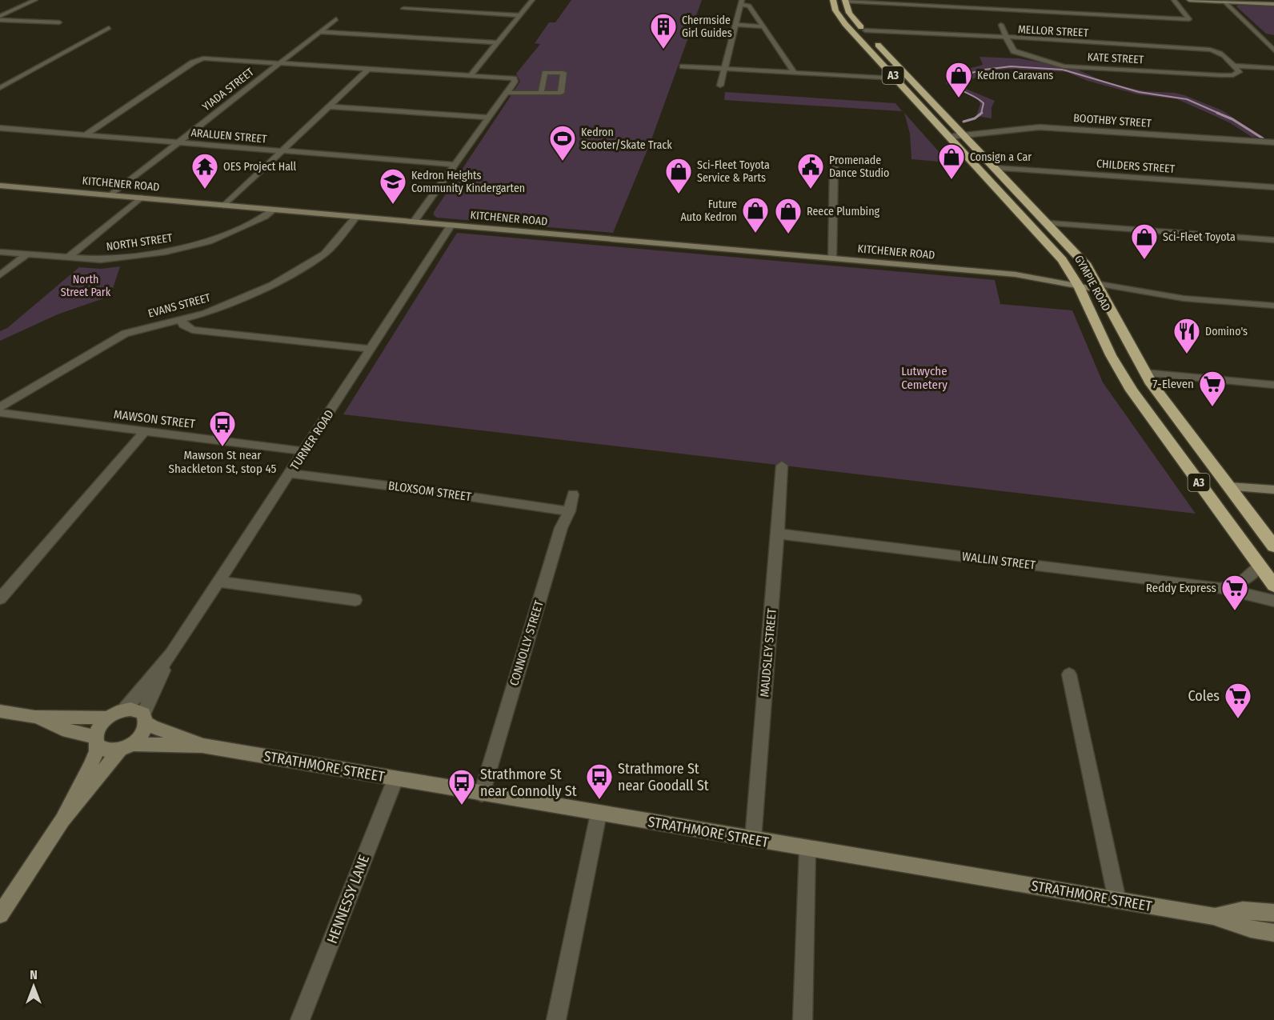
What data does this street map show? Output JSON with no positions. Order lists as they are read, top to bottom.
{
  "streets": {
    "highway": ["A3", "GYMPIE ROAD"],
    "street": [
      "MELLOR STREET",
      "KATE STREET",
      "YIADA STREET",
      "BOOTHBY STREET",
      "ARALUEN STREET",
      "CHILDERS STREET",
      "KITCHENER ROAD",
      "NORTH STREET",
      "EVANS STREET",
      "MAWSON STREET",
      "TURNER ROAD",
      "BLOXSOM STREET",
      "WALLIN STREET",
      "CONNOLLY STREET",
      "MAUDSLEY STREET",
      "STRATHMORE STREET",
      "HENNESSY LANE"
    ]
  },
  "crossings": [
    ["MELLOR STREET", "KATE STREET"],
    ["MELLOR STREET", "GYMPIE ROAD"],
    ["YIADA STREET", "ARALUEN STREET"],
    ["YIADA STREET", "KITCHENER ROAD"],
    ["BOOTHBY STREET", "GYMPIE ROAD"],
    ["CHILDERS STREET", "GYMPIE ROAD"],
    ["KITCHENER ROAD", "NORTH STREET"],
    ["KITCHENER ROAD", "GYMPIE ROAD"],
    ["KITCHENER ROAD", "EVANS STREET"],
    ["KITCHENER ROAD", "TURNER ROAD"],
    ["GYMPIE ROAD", "WALLIN STREET"],
    ["MAWSON STREET", "TURNER ROAD"],
    ["TURNER ROAD", "BLOXSOM STREET"],
    ["TURNER ROAD", "STRATHMORE STREET"],
    ["BLOXSOM STREET", "CONNOLLY STREET"],
    ["WALLIN STREET", "MAUDSLEY STREET"],
    ["CONNOLLY STREET", "STRATHMORE STREET"],
    ["MAUDSLEY STREET", "STRATHMORE STREET"],
    ["STRATHMORE STREET", "HENNESSY LANE"]
  ],
  "parks": ["North Street Park", "Lutwyche Cemetery"],
  "places": {
    "building": ["Chermside Girl Guides"],
    "shop": [
      "Kedron Caravans",
      "Consign a Car",
      "Sci-Fleet Toyota Service & Parts",
      "Future Auto Kedron",
      "Reece Plumbing",
      "Sci-Fleet Toyota"
    ],
    "sports": ["Kedron Scooter/Skate Track"],
    "temple": ["OES Project Hall"],
    "public building": ["Promenade Dance Studio"],
    "school or university": ["Kedron Heights Community Kindergarten"],
    "restaurant": ["Domino's"],
    "supermarket": ["7-Eleven", "Reddy Express", "Coles"],
    "bus stop": ["Mawson St near Shackleton St, stop 45", "Strathmore St near Goodall St", "Strathmore St near Connolly St"]
  },
  "north": "top"
}
